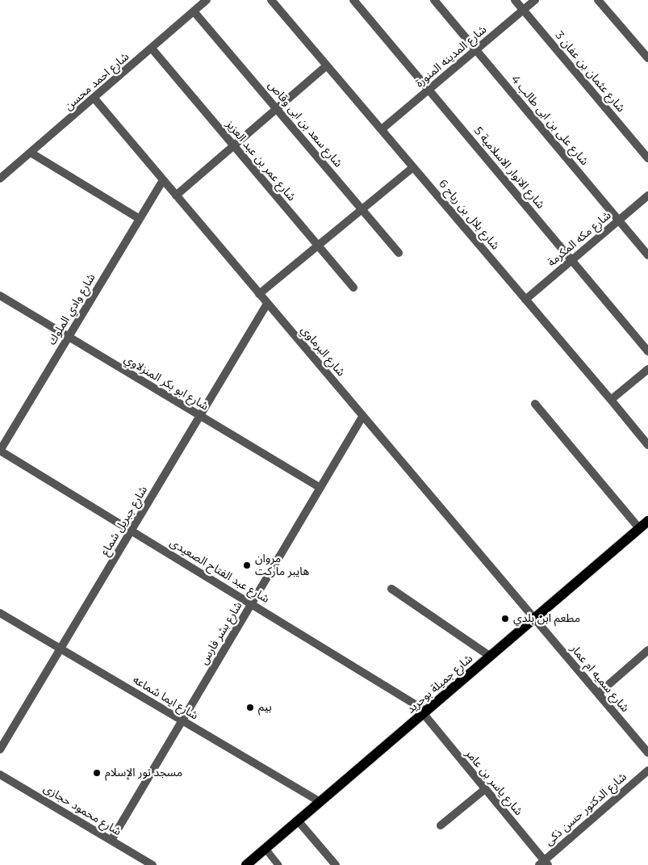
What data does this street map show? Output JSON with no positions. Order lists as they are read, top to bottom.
{
  "streets": {
    "main road": ["شارع جميلة بوحريد"],
    "street": [
      "شارع المدينه المنورة",
      "شارع عثمان بن عفان 3",
      "شارع احمد محسن",
      "شارع على بن ابى طالب 4",
      "شارع سعد بن ابى وقاص",
      "شارع عمر بن عبد العزيز",
      "شارع الانوار الاسلامية 5",
      "شارع بلال بن رباح 6",
      "شارع مكه المكرمة",
      "شارع وادي الملوك",
      "شارع البرماوي",
      "شارع ابو بكر المنزلاوي",
      "شارع جبريل شماع",
      "شارع عبد الفتاح الصعيدى",
      "شارع بشر فارس",
      "شارع سميه ام عمار",
      "شارع ايما شماعه",
      "شارع ياسر بن عامر",
      "شارع الدكتور حسن ذكى",
      "شارع محمود حجازى"
    ]
  },
  "crossings": [
    ["شارع المدينه المنورة", "شارع عثمان بن عفان 3"],
    ["شارع المدينه المنورة", "شارع على بن ابى طالب 4"],
    ["شارع المدينه المنورة", "شارع الانوار الاسلامية 5"],
    ["شارع المدينه المنورة", "شارع بلال بن رباح 6"],
    ["شارع احمد محسن", "شارع سعد بن ابى وقاص"],
    ["شارع احمد محسن", "شارع عمر بن عبد العزيز"],
    ["شارع احمد محسن", "شارع البرماوي"],
    ["شارع على بن ابى طالب 4", "شارع مكه المكرمة"],
    ["شارع الانوار الاسلامية 5", "شارع مكه المكرمة"],
    ["شارع بلال بن رباح 6", "شارع مكه المكرمة"],
    ["شارع وادي الملوك", "شارع البرماوي"],
    ["شارع وادي الملوك", "شارع ابو بكر المنزلاوي"],
    ["شارع وادي الملوك", "شارع عبد الفتاح الصعيدى"],
    ["شارع البرماوي", "شارع جبريل شماع"],
    ["شارع البرماوي", "شارع بشر فارس"],
    ["شارع البرماوي", "شارع سميه ام عمار"],
    ["شارع البرماوي", "شارع جميلة بوحريد"],
    ["شارع ابو بكر المنزلاوي", "شارع جبريل شماع"],
    ["شارع ابو بكر المنزلاوي", "شارع بشر فارس"],
    ["شارع جبريل شماع", "شارع عبد الفتاح الصعيدى"],
    ["شارع جبريل شماع", "شارع ايما شماعه"],
    ["شارع عبد الفتاح الصعيدى", "شارع بشر فارس"],
    ["شارع عبد الفتاح الصعيدى", "شارع جميلة بوحريد"],
    ["شارع عبد الفتاح الصعيدى", "شارع ياسر بن عامر"],
    ["شارع بشر فارس", "شارع ايما شماعه"],
    ["شارع بشر فارس", "شارع محمود حجازى"],
    ["شارع سميه ام عمار", "شارع جميلة بوحريد"],
    ["شارع جميلة بوحريد", "شارع ايما شماعه"],
    ["شارع جميلة بوحريد", "شارع ياسر بن عامر"],
    ["شارع ياسر بن عامر", "شارع الدكتور حسن ذكى"]
  ],
  "places": [
    "مروان هايبر ماركت",
    "مطعم ابن بلدي",
    "بيم",
    "مسجد نور الإسلام"
  ]
}
